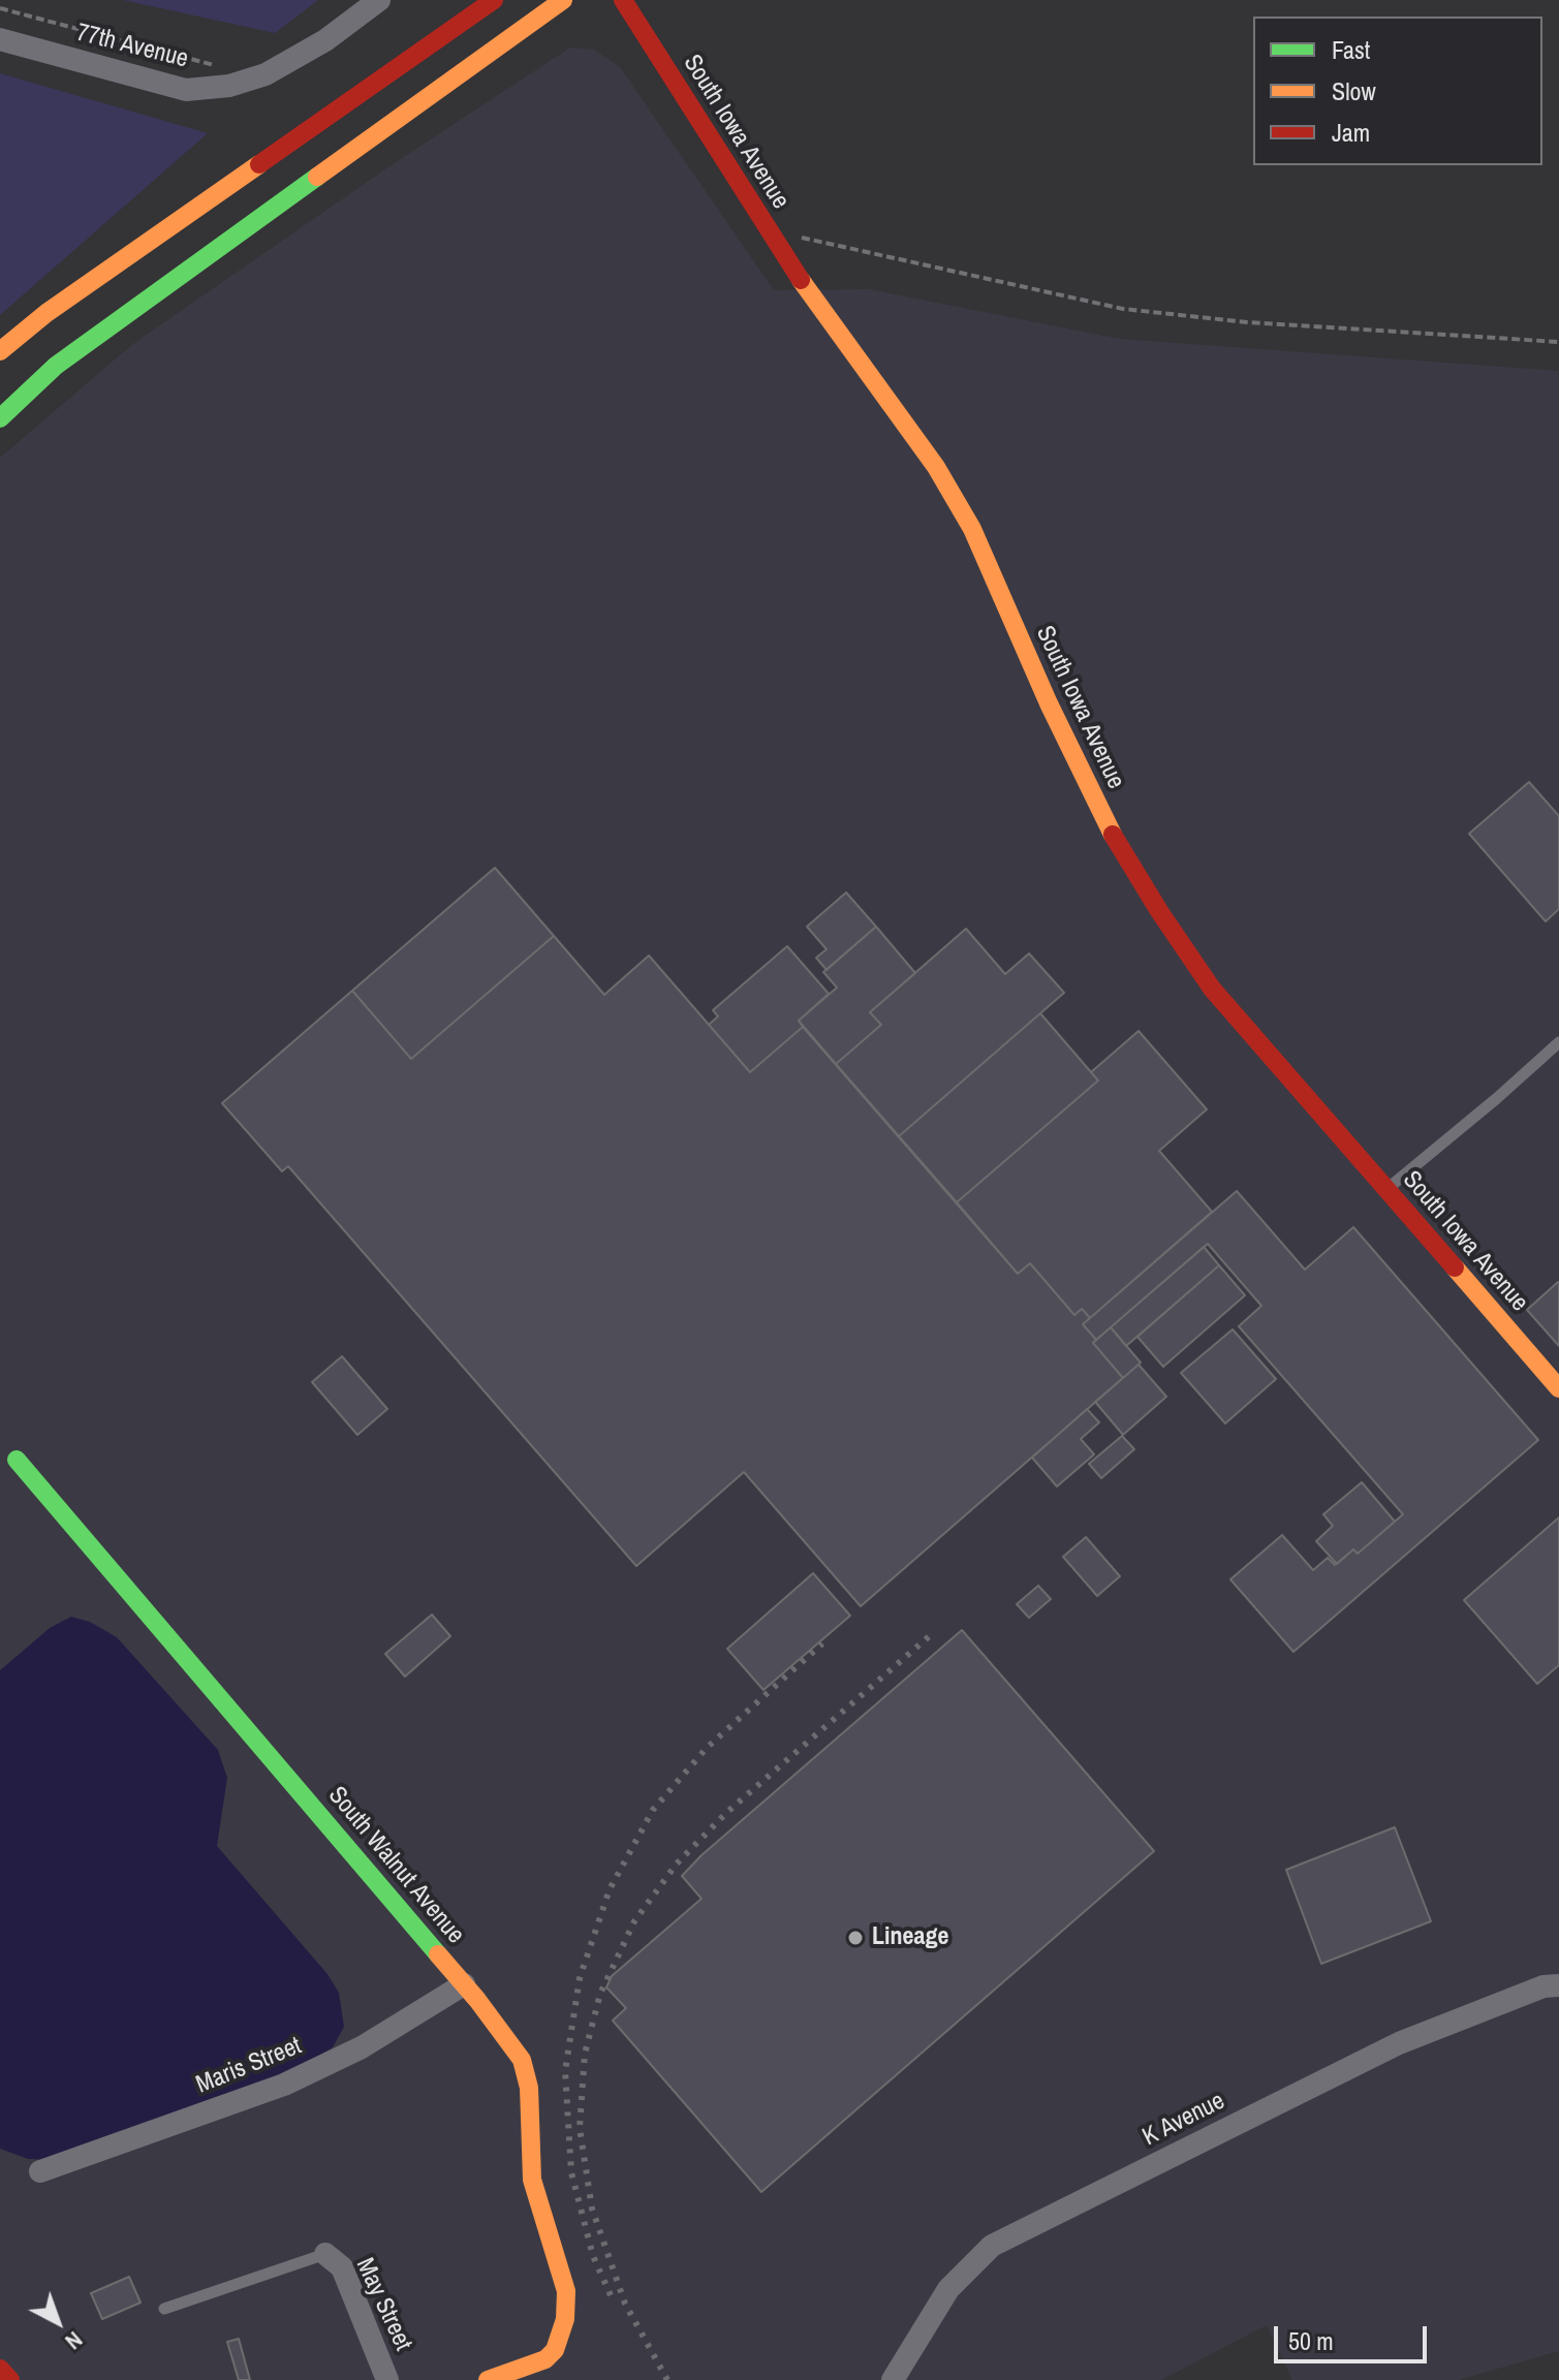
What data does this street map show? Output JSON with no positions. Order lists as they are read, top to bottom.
{
  "streets": {
    "main road": ["South Iowa Avenue", "South Walnut Avenue"],
    "street": [
      "77th Avenue",
      "Maris Street",
      "K Avenue",
      "May Street"
    ]
  },
  "crossings": [
    ["South Walnut Avenue", "Maris Street"]
  ],
  "places": ["Lineage"],
  "legend": ["Fast", "Slow", "Jam"],
  "scale_bar": "50 m",
  "north": "bottom right"
}
